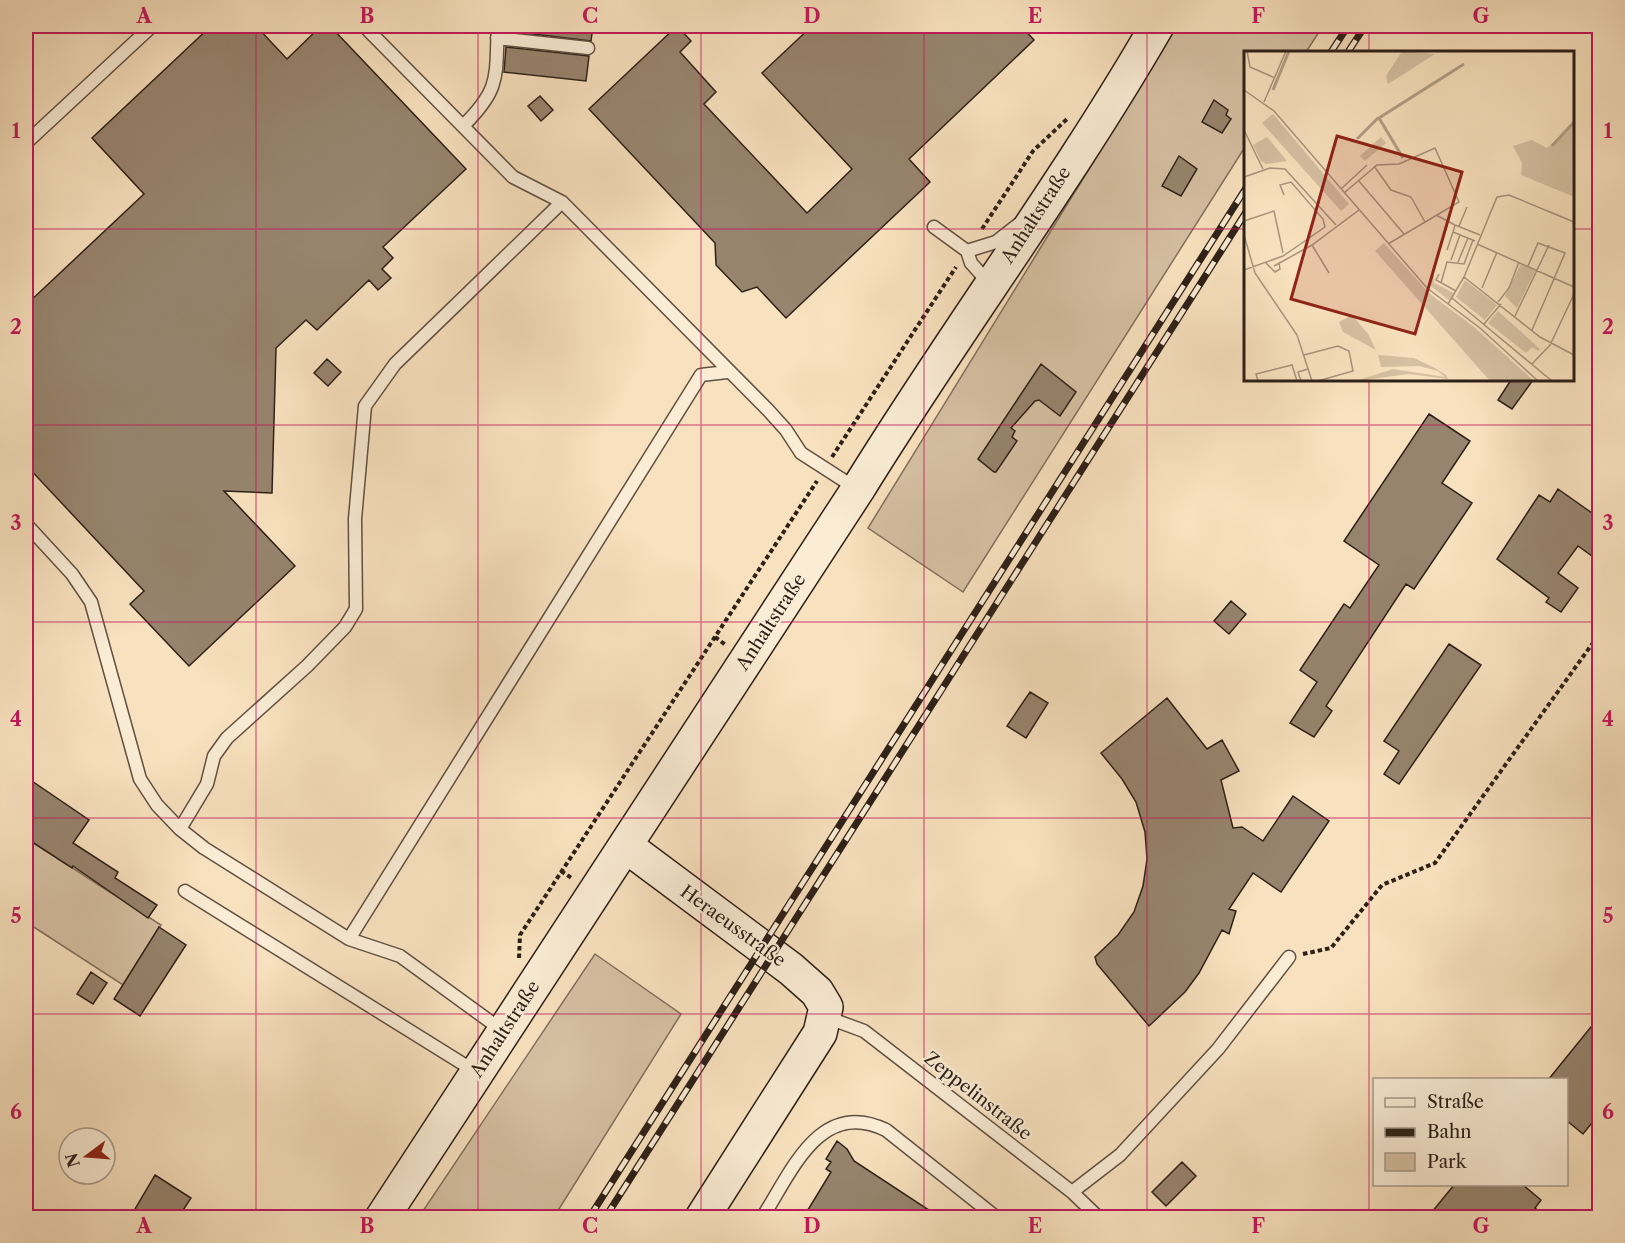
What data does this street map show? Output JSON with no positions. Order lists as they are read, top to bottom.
{
  "streets": {
    "street": ["Anhaltstraße", "Heraeusstraße"],
    "lane": ["Zeppelinstraße"]
  },
  "crossings": [
    ["Anhaltstraße", "Heraeusstraße"],
    ["Heraeusstraße", "Zeppelinstraße"]
  ],
  "legend": ["Straße", "Bahn", "Park"],
  "north": "left",
  "grid": {
    "columns": [
      "A",
      "B",
      "C",
      "D",
      "E",
      "F",
      "G"
    ],
    "rows": [
      "1",
      "2",
      "3",
      "4",
      "5",
      "6"
    ]
  }
}
